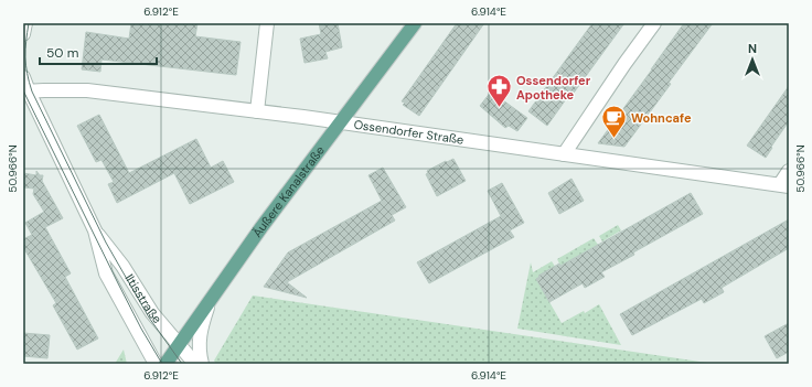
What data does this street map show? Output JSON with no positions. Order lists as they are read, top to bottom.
{
  "streets": {
    "main road": ["Äußere Kanalstraße"],
    "street": ["Ossendorfer Straße", "Iltisstraße"]
  },
  "crossings": [
    ["Ossendorfer Straße", "Äußere Kanalstraße"],
    ["Ossendorfer Straße", "Iltisstraße"],
    ["Äußere Kanalstraße", "Iltisstraße"]
  ],
  "places": {
    "pharmacy": ["Ossendorfer Apotheke"],
    "cafe": ["Wohncafe"]
  },
  "scale_bar": "50 m",
  "north": "top",
  "coordinates": ["6.912°E", "6.914°E", "50.966°N"]
}
